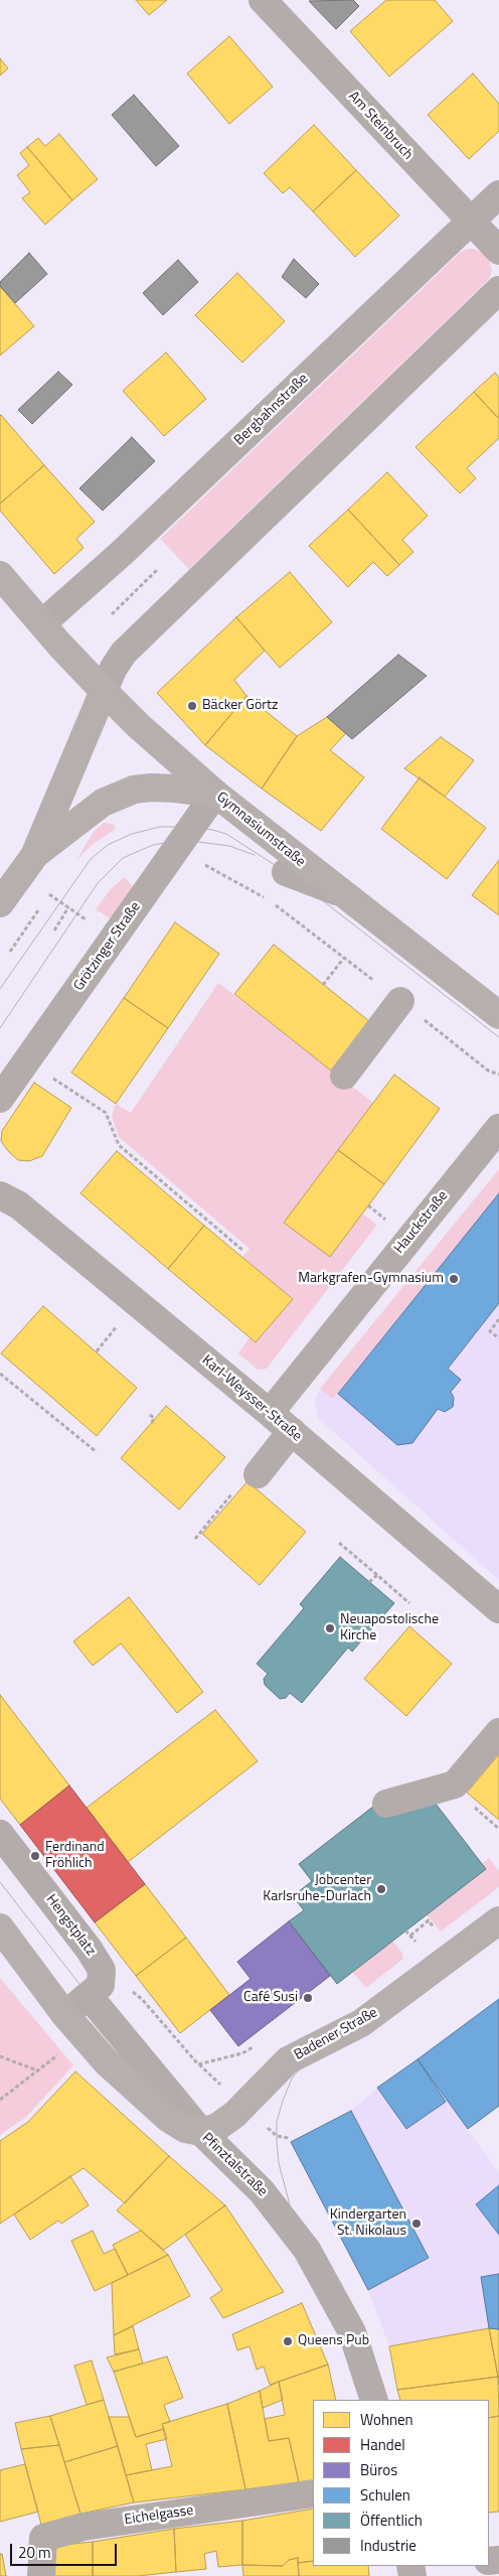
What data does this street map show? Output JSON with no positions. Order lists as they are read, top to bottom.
{
  "streets": {
    "main road": ["Gymnasiumstraße", "Badener Straße", "Pfinztalstraße"],
    "street": [
      "Am Steinbruch",
      "Bergbahnstraße",
      "Grötzinger Straße",
      "Hauckstraße",
      "Karl-Weysser-Straße",
      "Hengstplatz",
      "Eichelgasse"
    ]
  },
  "crossings": [
    ["Am Steinbruch", "Bergbahnstraße"],
    ["Bergbahnstraße", "Gymnasiumstraße"],
    ["Gymnasiumstraße", "Grötzinger Straße"],
    ["Hauckstraße", "Karl-Weysser-Straße"],
    ["Hengstplatz", "Pfinztalstraße"],
    ["Badener Straße", "Pfinztalstraße"]
  ],
  "places": [
    "Bäcker Görtz",
    "Markgrafen-Gymnasium",
    "Neuapostolische Kirche",
    "Ferdinand Fröhlich",
    "Jobcenter Karlsruhe-Durlach",
    "Café Susi",
    "Kindergarten St. Nikolaus",
    "Queens Pub"
  ],
  "legend": [
    "Wohnen",
    "Handel",
    "Büros",
    "Schulen",
    "Öffentlich",
    "Industrie"
  ],
  "scale_bar": "20 m"
}
